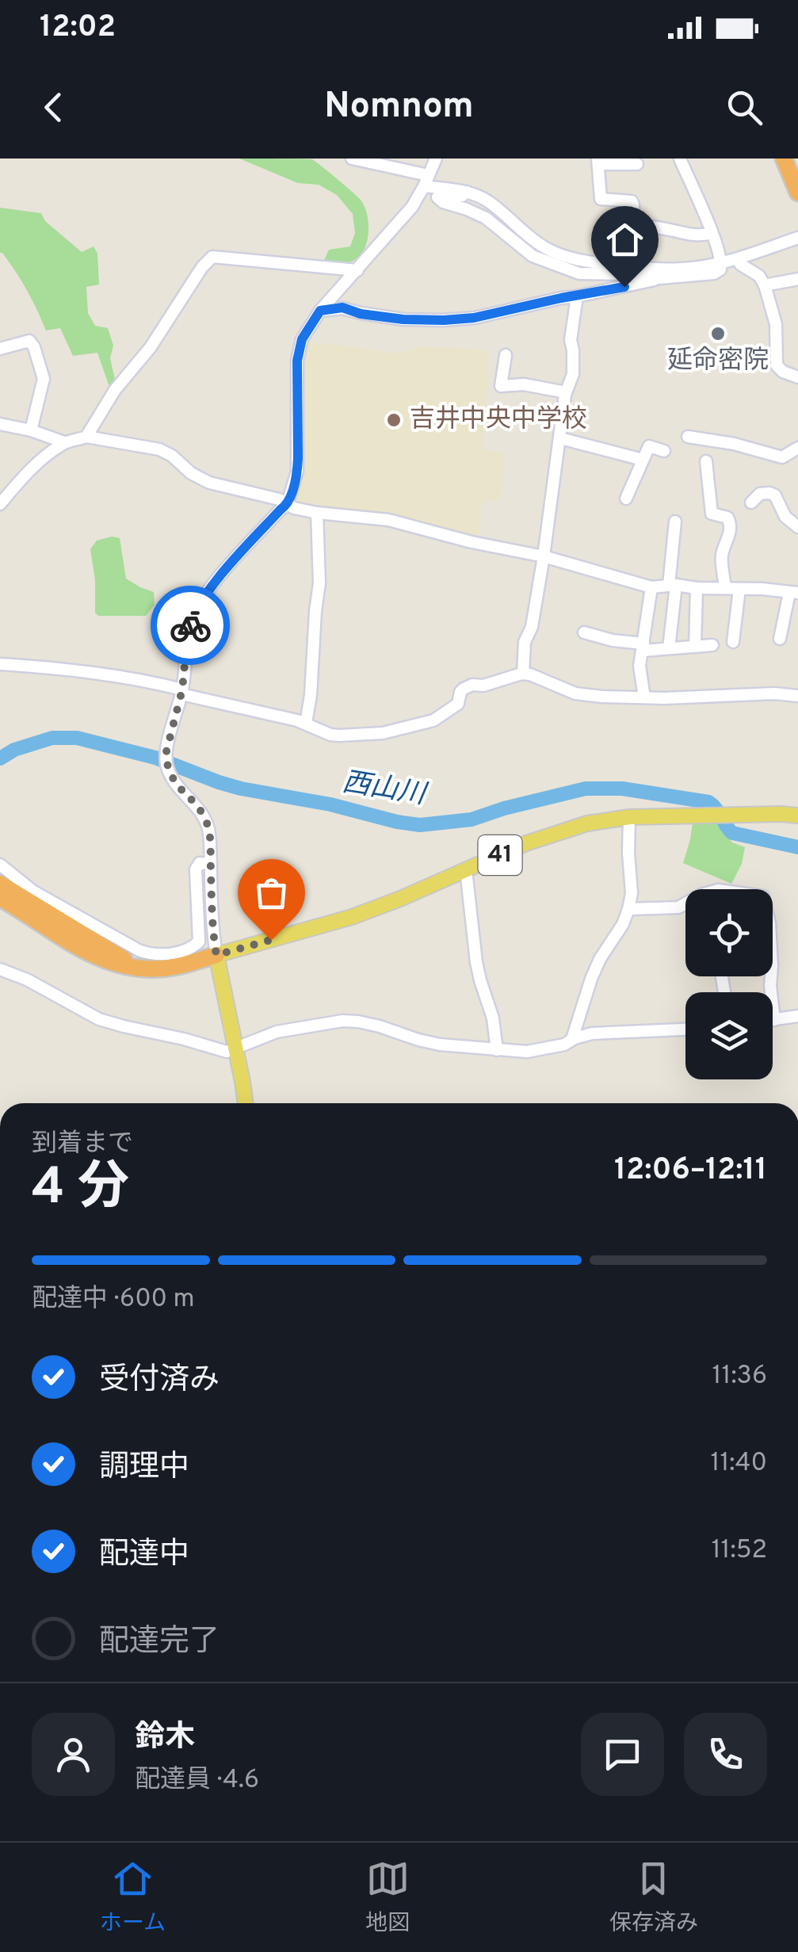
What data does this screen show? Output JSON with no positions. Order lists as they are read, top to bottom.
{
  "streets": {
    "main road": ["41"]
  },
  "water": ["西山川"],
  "places": ["延命密院", "吉井中央中学校"],
  "page": {
    "status": "12:02",
    "header": "Nomnom",
    "heading": ["4 分", "到着まで", "12:06–12:11"],
    "panel": ["鈴木", "配達員 · 4.6"],
    "bar": "配達中 · 600 m",
    "list": [
      ["受付済み", "11:36"],
      ["調理中", "11:40"],
      ["配達中", "11:52"],
      "配達完了"
    ],
    "tabs": ["ホーム", "地図", "保存済み"]
  }
}
